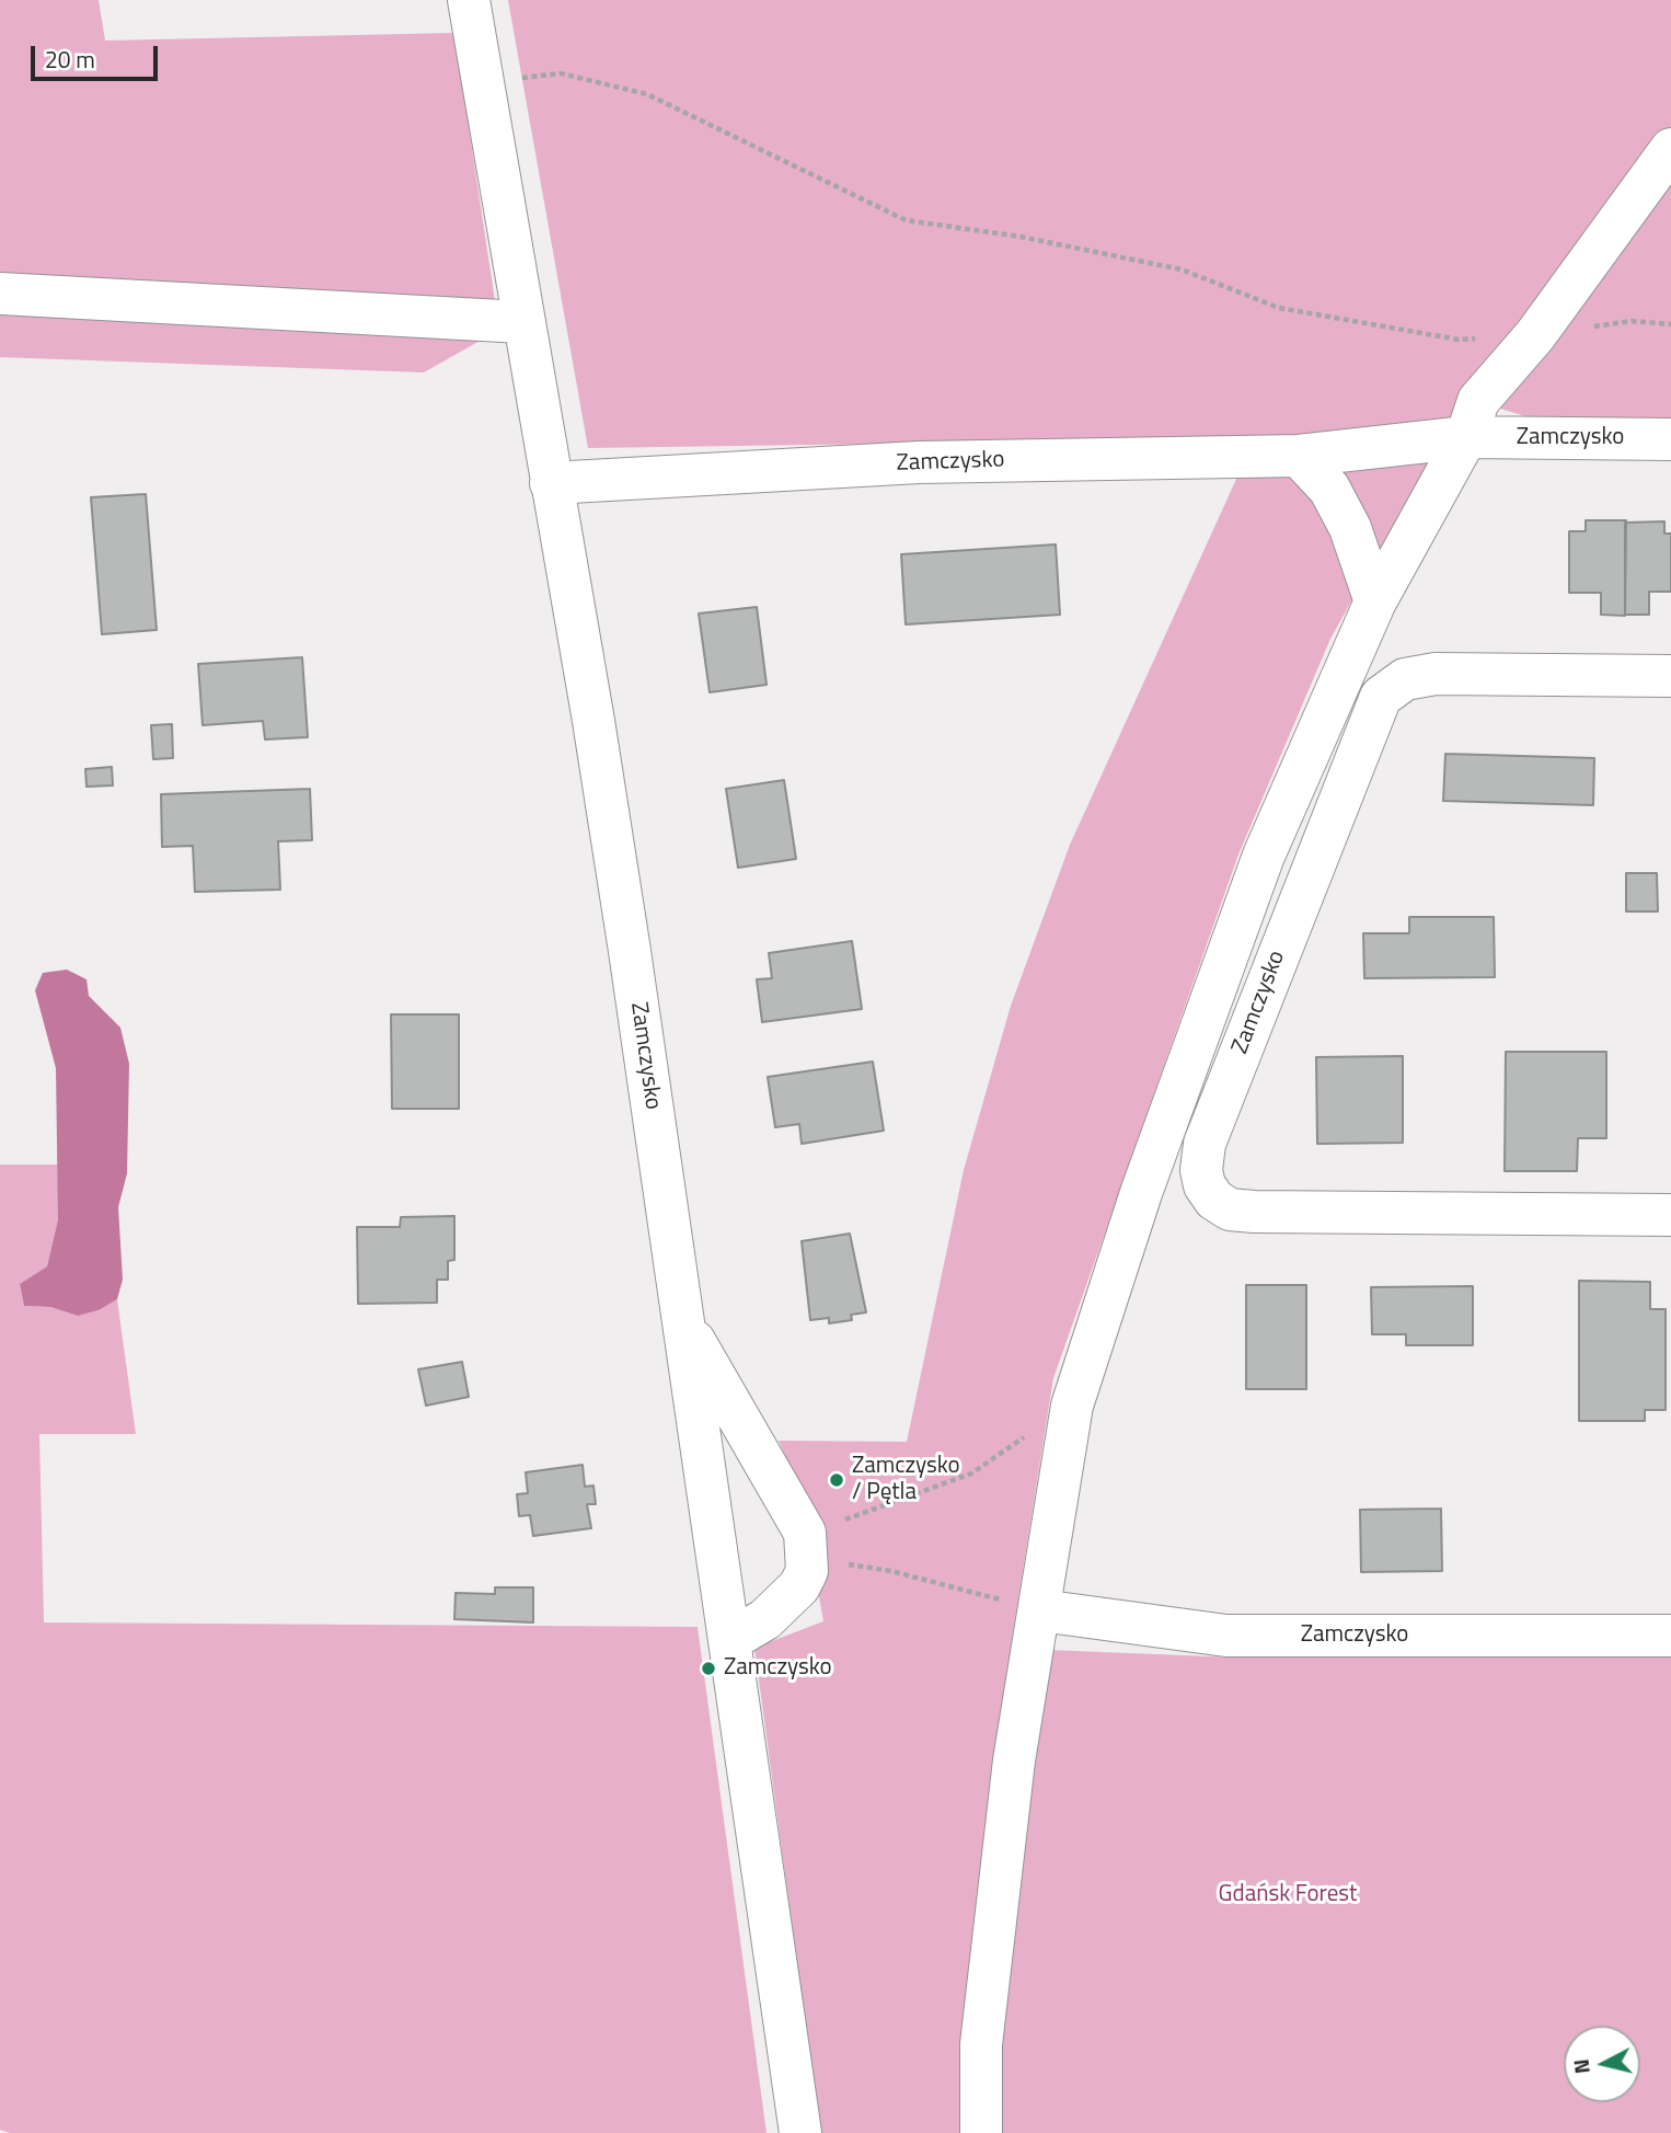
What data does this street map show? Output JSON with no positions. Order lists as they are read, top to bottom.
{
  "streets": {
    "street": ["Zamczysko"]
  },
  "parks": ["Gdańsk Forest"],
  "places": ["Zamczysko / Pętla", "Zamczysko"],
  "scale_bar": "20 m",
  "north": "left"
}
